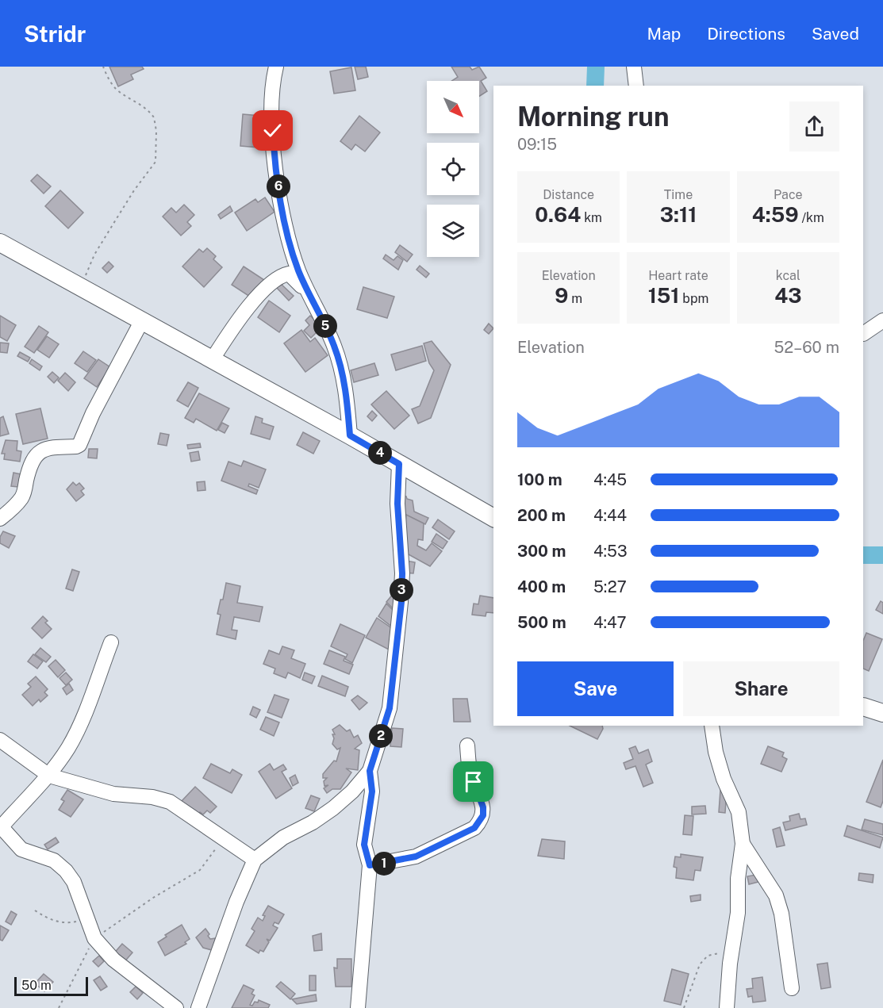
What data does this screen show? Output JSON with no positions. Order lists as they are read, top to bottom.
{
  "scale_bar": "50 m",
  "north": "bottom right",
  "page": {
    "header": "Stridr",
    "nav": ["Map", "Directions", "Saved"],
    "heading": ["Morning run", "09:15"],
    "stats": [
      ["Distance", "0.64 km"],
      ["Time", "3:11"],
      ["Pace", "4:59 /km"],
      ["Elevation", "9 m"],
      ["Heart rate", "151 bpm"],
      ["kcal", "43"]
    ],
    "pins": [
      "6",
      "5",
      "4",
      "3",
      "2",
      "1"
    ],
    "chart": ["Elevation", "52–60 m"],
    "list": [
      {
        "name": "100 m",
        "note": "4:45"
      },
      {
        "name": "200 m",
        "note": "4:44"
      },
      {
        "name": "300 m",
        "note": "4:53"
      },
      {
        "name": "400 m",
        "note": "5:27"
      },
      {
        "name": "500 m",
        "note": "4:47"
      }
    ],
    "buttons": ["Save", "Share"],
    "scale": "50 m"
  }
}
